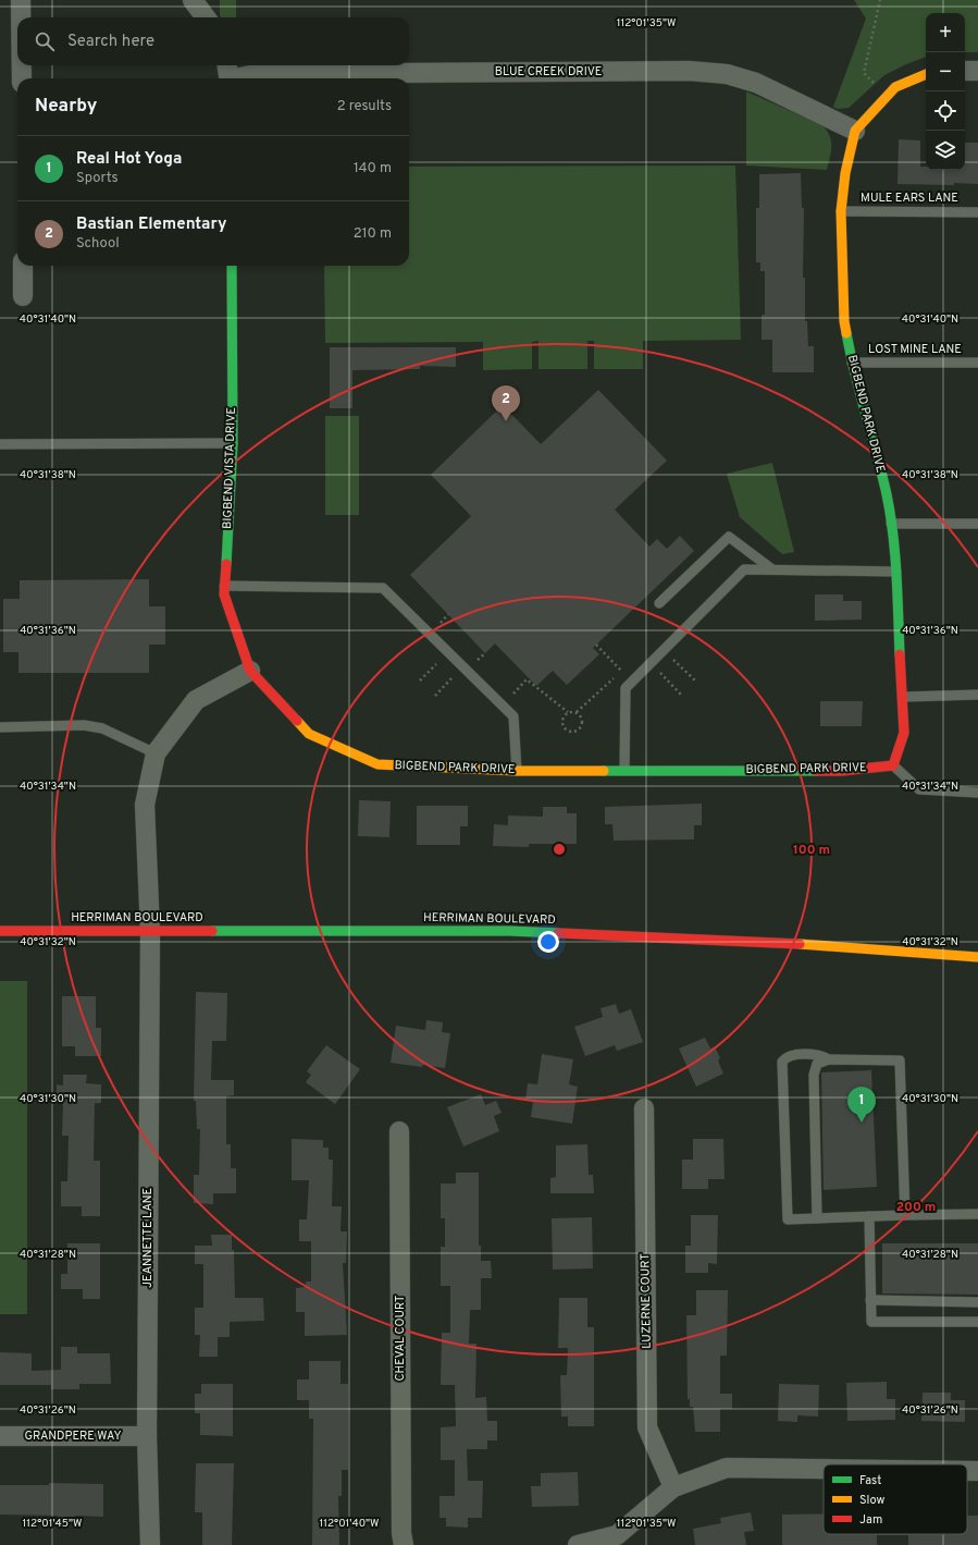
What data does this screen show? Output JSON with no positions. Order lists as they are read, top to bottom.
{
  "streets": {
    "street": [
      "BLUE CREEK DRIVE",
      "BIGBEND PARK DRIVE",
      "BIGBEND VISTA DRIVE",
      "HERRIMAN BOULEVARD",
      "JEANNETTE LANE",
      "LUZERNE COURT",
      "CHEVAL COURT",
      "GRANDPERE WAY"
    ],
    "lane": ["MULE EARS LANE", "LOST MINE LANE"]
  },
  "crossings": [
    ["BLUE CREEK DRIVE", "BIGBEND PARK DRIVE"],
    ["MULE EARS LANE", "BIGBEND PARK DRIVE"],
    ["LOST MINE LANE", "BIGBEND PARK DRIVE"],
    ["BIGBEND PARK DRIVE", "BIGBEND VISTA DRIVE"],
    ["HERRIMAN BOULEVARD", "JEANNETTE LANE"],
    ["JEANNETTE LANE", "GRANDPERE WAY"]
  ],
  "legend": ["Fast", "Slow", "Jam"],
  "page": {
    "map_buttons": ["+", "−"],
    "search": "Search here",
    "heading": ["Nearby", "2 results"],
    "list": [
      {
        "mark": "1",
        "name": "Real Hot Yoga",
        "note": "Sports",
        "value": "140 m"
      },
      {
        "mark": "2",
        "name": "Bastian Elementary",
        "note": "School",
        "value": "210 m"
      }
    ],
    "pins": ["2", "1"]
  },
  "coordinates": [
    "112°01'35\"W",
    "40°31'40\"N",
    "40°31'38\"N",
    "40°31'36\"N",
    "40°31'34\"N",
    "40°31'32\"N",
    "40°31'30\"N",
    "40°31'28\"N",
    "40°31'26\"N",
    "112°01'45\"W",
    "112°01'40\"W"
  ],
  "rings": ["100 m", "200 m"]
}
